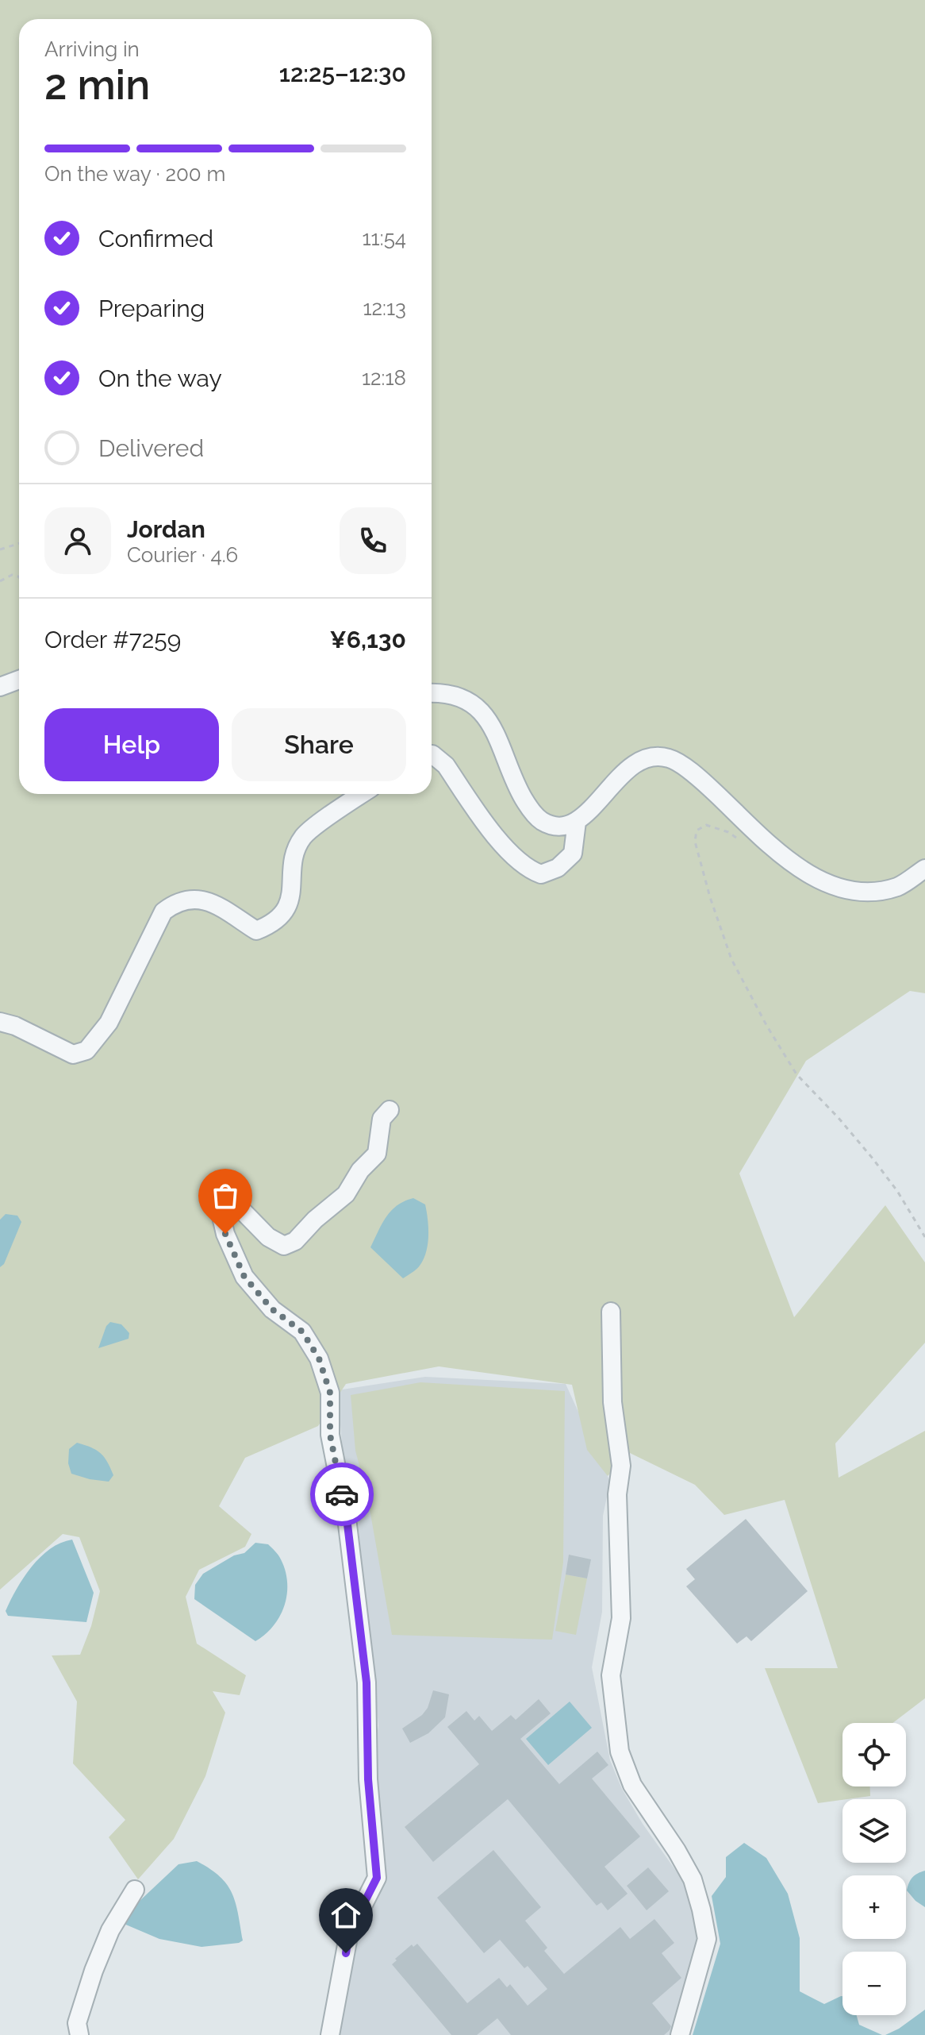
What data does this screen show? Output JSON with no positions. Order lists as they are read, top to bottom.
{
  "page": {
    "heading": ["2 min", "Arriving in", "12:25–12:30"],
    "panel": [
      "Jordan",
      "Courier · 4.6",
      "Order #7259",
      "¥6,130"
    ],
    "bar": "On the way · 200 m",
    "list": [
      ["Confirmed", "11:54"],
      ["Preparing", "12:13"],
      ["On the way", "12:18"],
      "Delivered"
    ],
    "buttons": ["Help", "Share"],
    "map_buttons": ["+", "−"]
  }
}
